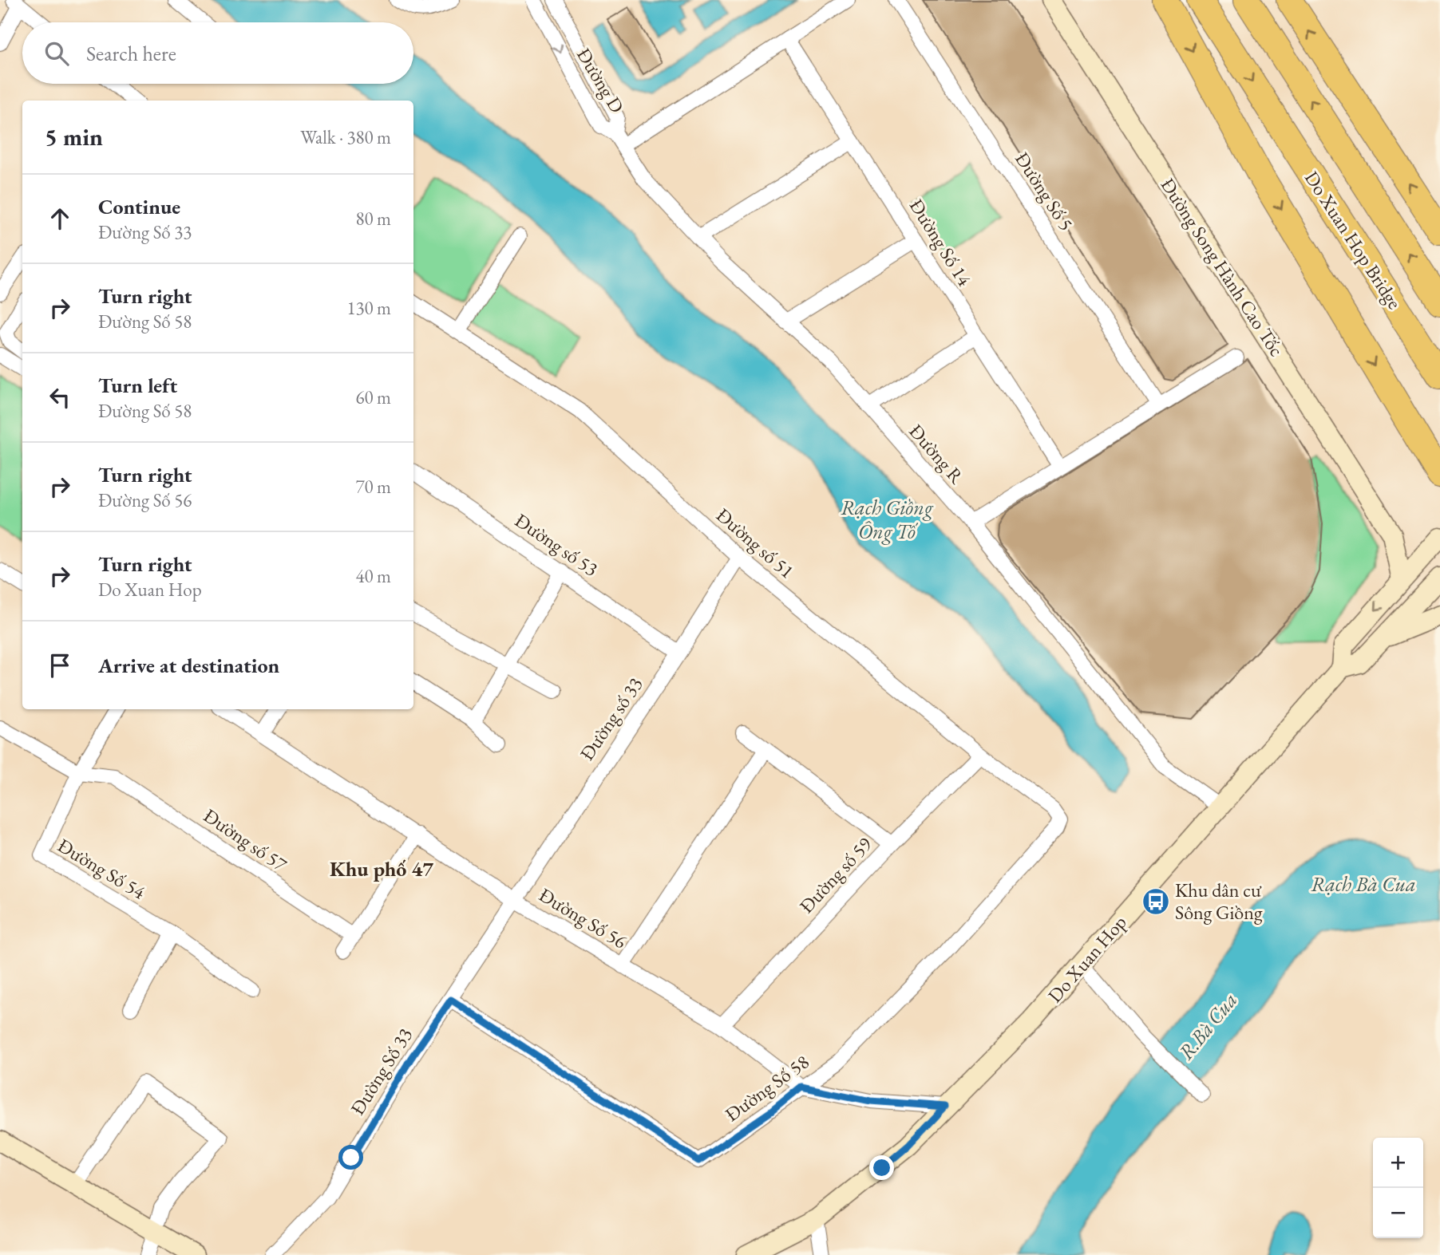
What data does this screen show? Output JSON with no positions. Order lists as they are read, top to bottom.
{
  "streets": {
    "highway": ["Do Xuan Hop Bridge"],
    "main road": ["Đường Song Hành Cao Tốc", "Do Xuan Hop"],
    "street": [
      "Đường D",
      "Đường Số 5",
      "Đường Số 14",
      "Đường R",
      "Đường số 51",
      "Đường số 53",
      "Đường số 33",
      "Đường số 57",
      "Đường Số 54",
      "Đường số 59",
      "Đường Số 56",
      "Đường Số 33",
      "Đường Số 58"
    ]
  },
  "crossings": [
    ["Đường D", "Đường R"],
    ["Đường R", "Do Xuan Hop"],
    ["Đường số 51", "Đường số 33"],
    ["Đường số 51", "Đường số 59"],
    ["Đường số 51", "Đường Số 58"],
    ["Đường số 53", "Đường số 33"],
    ["Đường số 33", "Đường Số 56"],
    ["Đường số 33", "Đường Số 33"],
    ["Đường số 57", "Đường Số 54"],
    ["Đường số 59", "Đường Số 56"],
    ["Đường Số 56", "Do Xuan Hop"],
    ["Đường Số 56", "Đường Số 33"],
    ["Đường Số 56", "Đường Số 58"],
    ["Đường Số 33", "Đường Số 58"]
  ],
  "districts": ["Khu phố 47"],
  "water": ["Rạch Giồng Ông Tố", "Rạch Bà Cua", "R.Bà Cua"],
  "places": {
    "bus stop": ["Khu dân cư Sông Giồng"]
  },
  "page": {
    "search": "Search here",
    "heading": ["5 min", "Walk · 380 m"],
    "list": [
      ["Continue", "Đường Số 33", "80 m"],
      ["Turn right", "Đường Số 58", "130 m"],
      ["Turn left", "Đường Số 58", "60 m"],
      ["Turn right", "Đường Số 56", "70 m"],
      ["Turn right", "Do Xuan Hop", "40 m"],
      "Arrive at destination"
    ],
    "map_buttons": ["+", "−"]
  }
}
